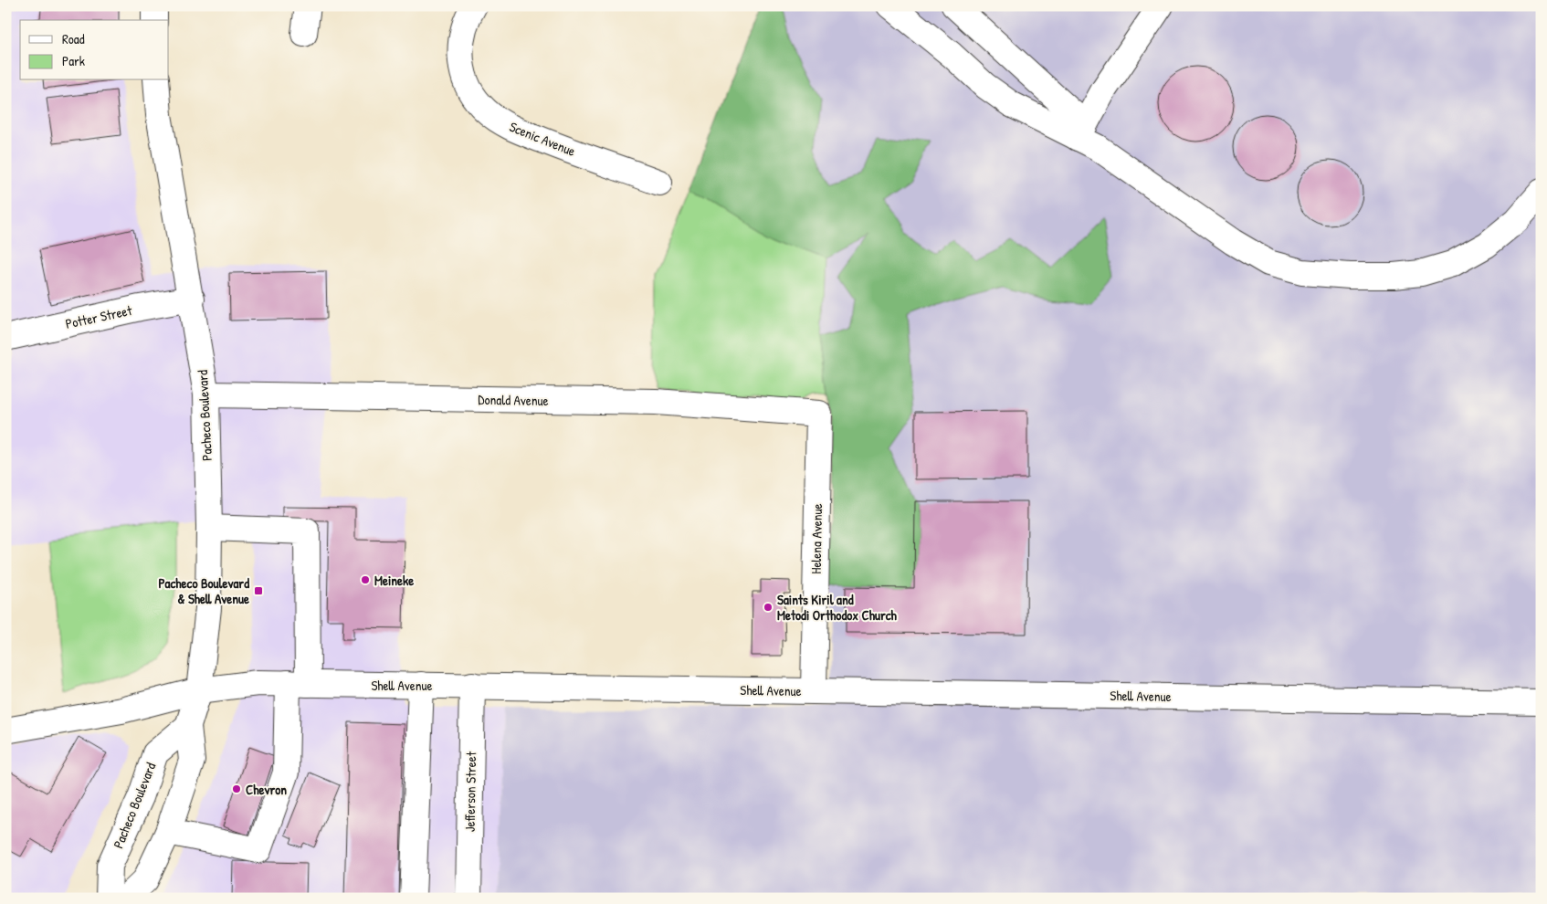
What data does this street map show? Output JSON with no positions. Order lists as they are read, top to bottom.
{
  "streets": {
    "street": [
      "Scenic Avenue",
      "Potter Street",
      "Donald Avenue",
      "Pacheco Boulevard",
      "Helena Avenue",
      "Shell Avenue",
      "Jefferson Street"
    ]
  },
  "crossings": [
    ["Potter Street", "Pacheco Boulevard"],
    ["Donald Avenue", "Pacheco Boulevard"],
    ["Donald Avenue", "Helena Avenue"],
    ["Pacheco Boulevard", "Shell Avenue"],
    ["Helena Avenue", "Shell Avenue"],
    ["Shell Avenue", "Jefferson Street"]
  ],
  "places": {
    "other": ["Meineke", "Saints Kiril and Metodi Orthodox Church", "Chevron"],
    "transit": ["Pacheco Boulevard & Shell Avenue"]
  },
  "legend": ["Road", "Park"]
}
